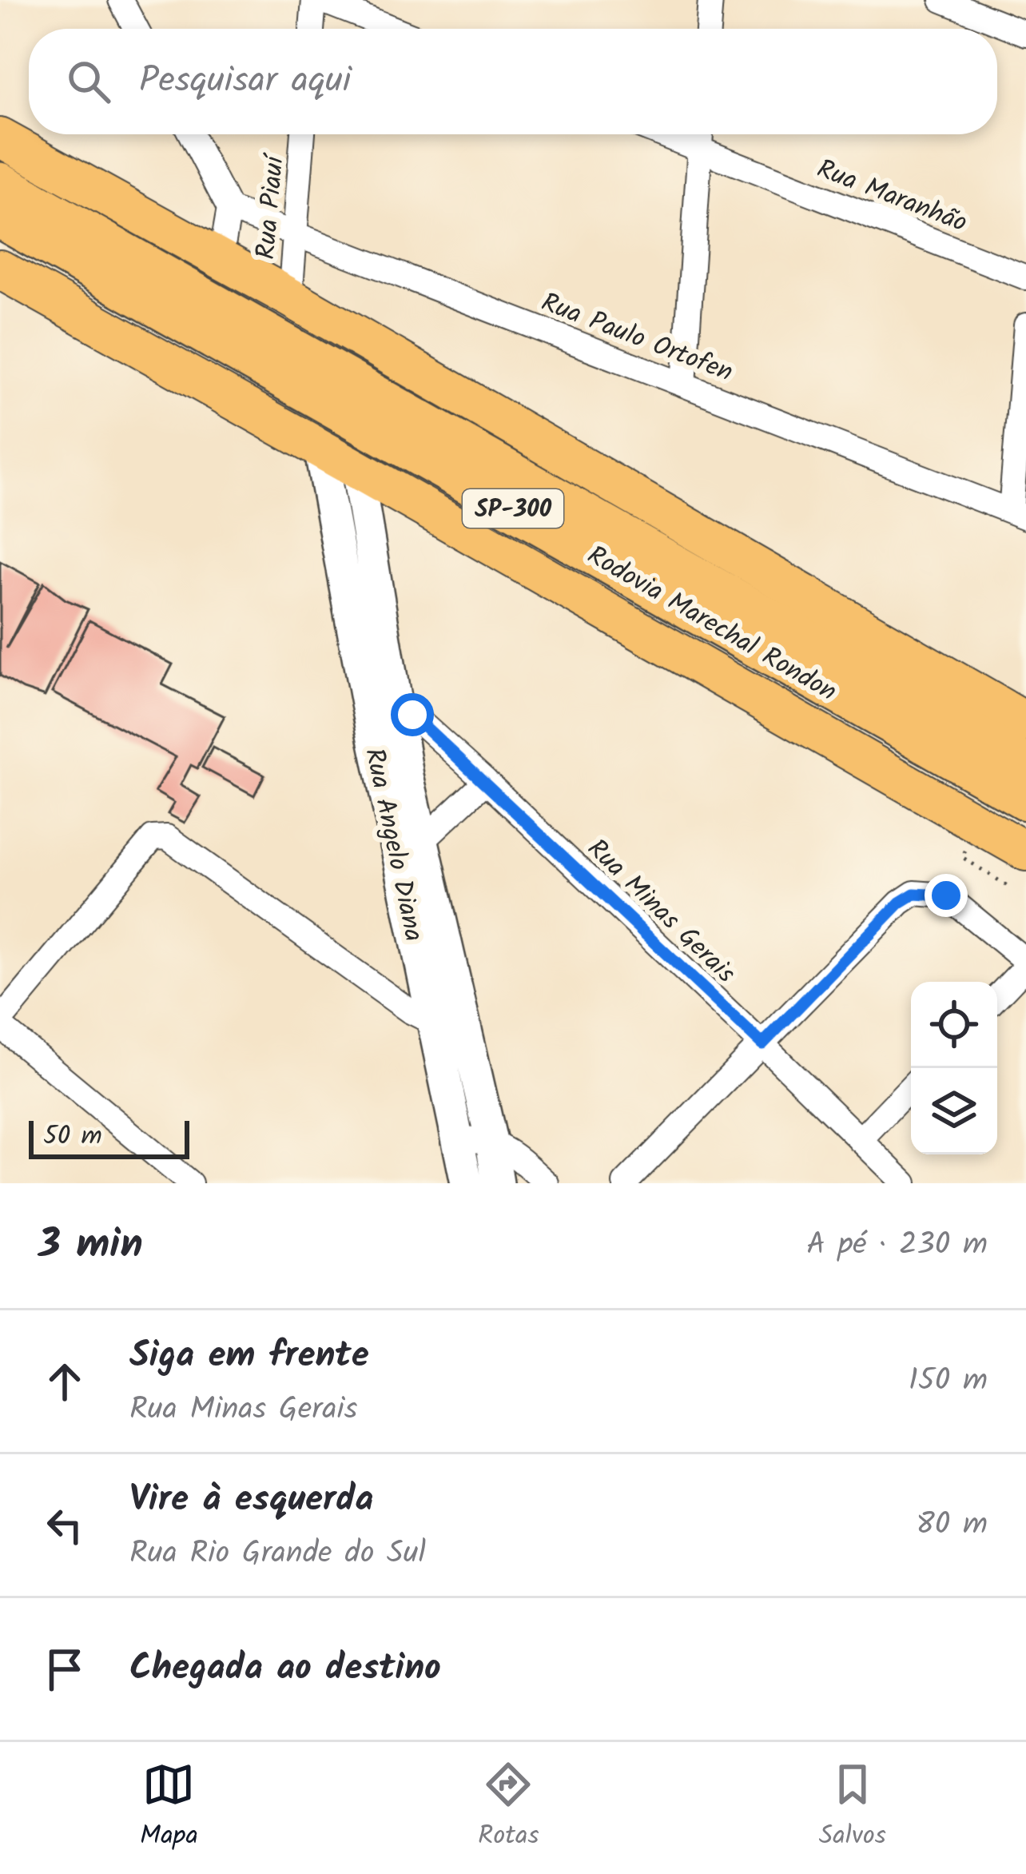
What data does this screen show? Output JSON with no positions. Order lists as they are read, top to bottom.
{
  "streets": {
    "highway": ["SP-300", "Rodovia Marechal Rondon"],
    "street": [
      "Rua Maranhão",
      "Rua Piauí",
      "Rua Paulo Ortofen",
      "Rua Angelo Diana",
      "Rua Minas Gerais"
    ]
  },
  "crossings": [
    ["Rua Piauí", "Rua Paulo Ortofen"],
    ["Rua Angelo Diana", "Rua Minas Gerais"]
  ],
  "scale_bar": "50 m",
  "page": {
    "search": "Pesquisar aqui",
    "scale": "50 m",
    "heading": ["3 min", "A pé · 230 m"],
    "list": [
      ["Siga em frente", "Rua Minas Gerais", "150 m"],
      ["Vire à esquerda", "Rua Rio Grande do Sul", "80 m"],
      "Chegada ao destino"
    ],
    "nav": ["Mapa", "Rotas", "Salvos"]
  }
}
